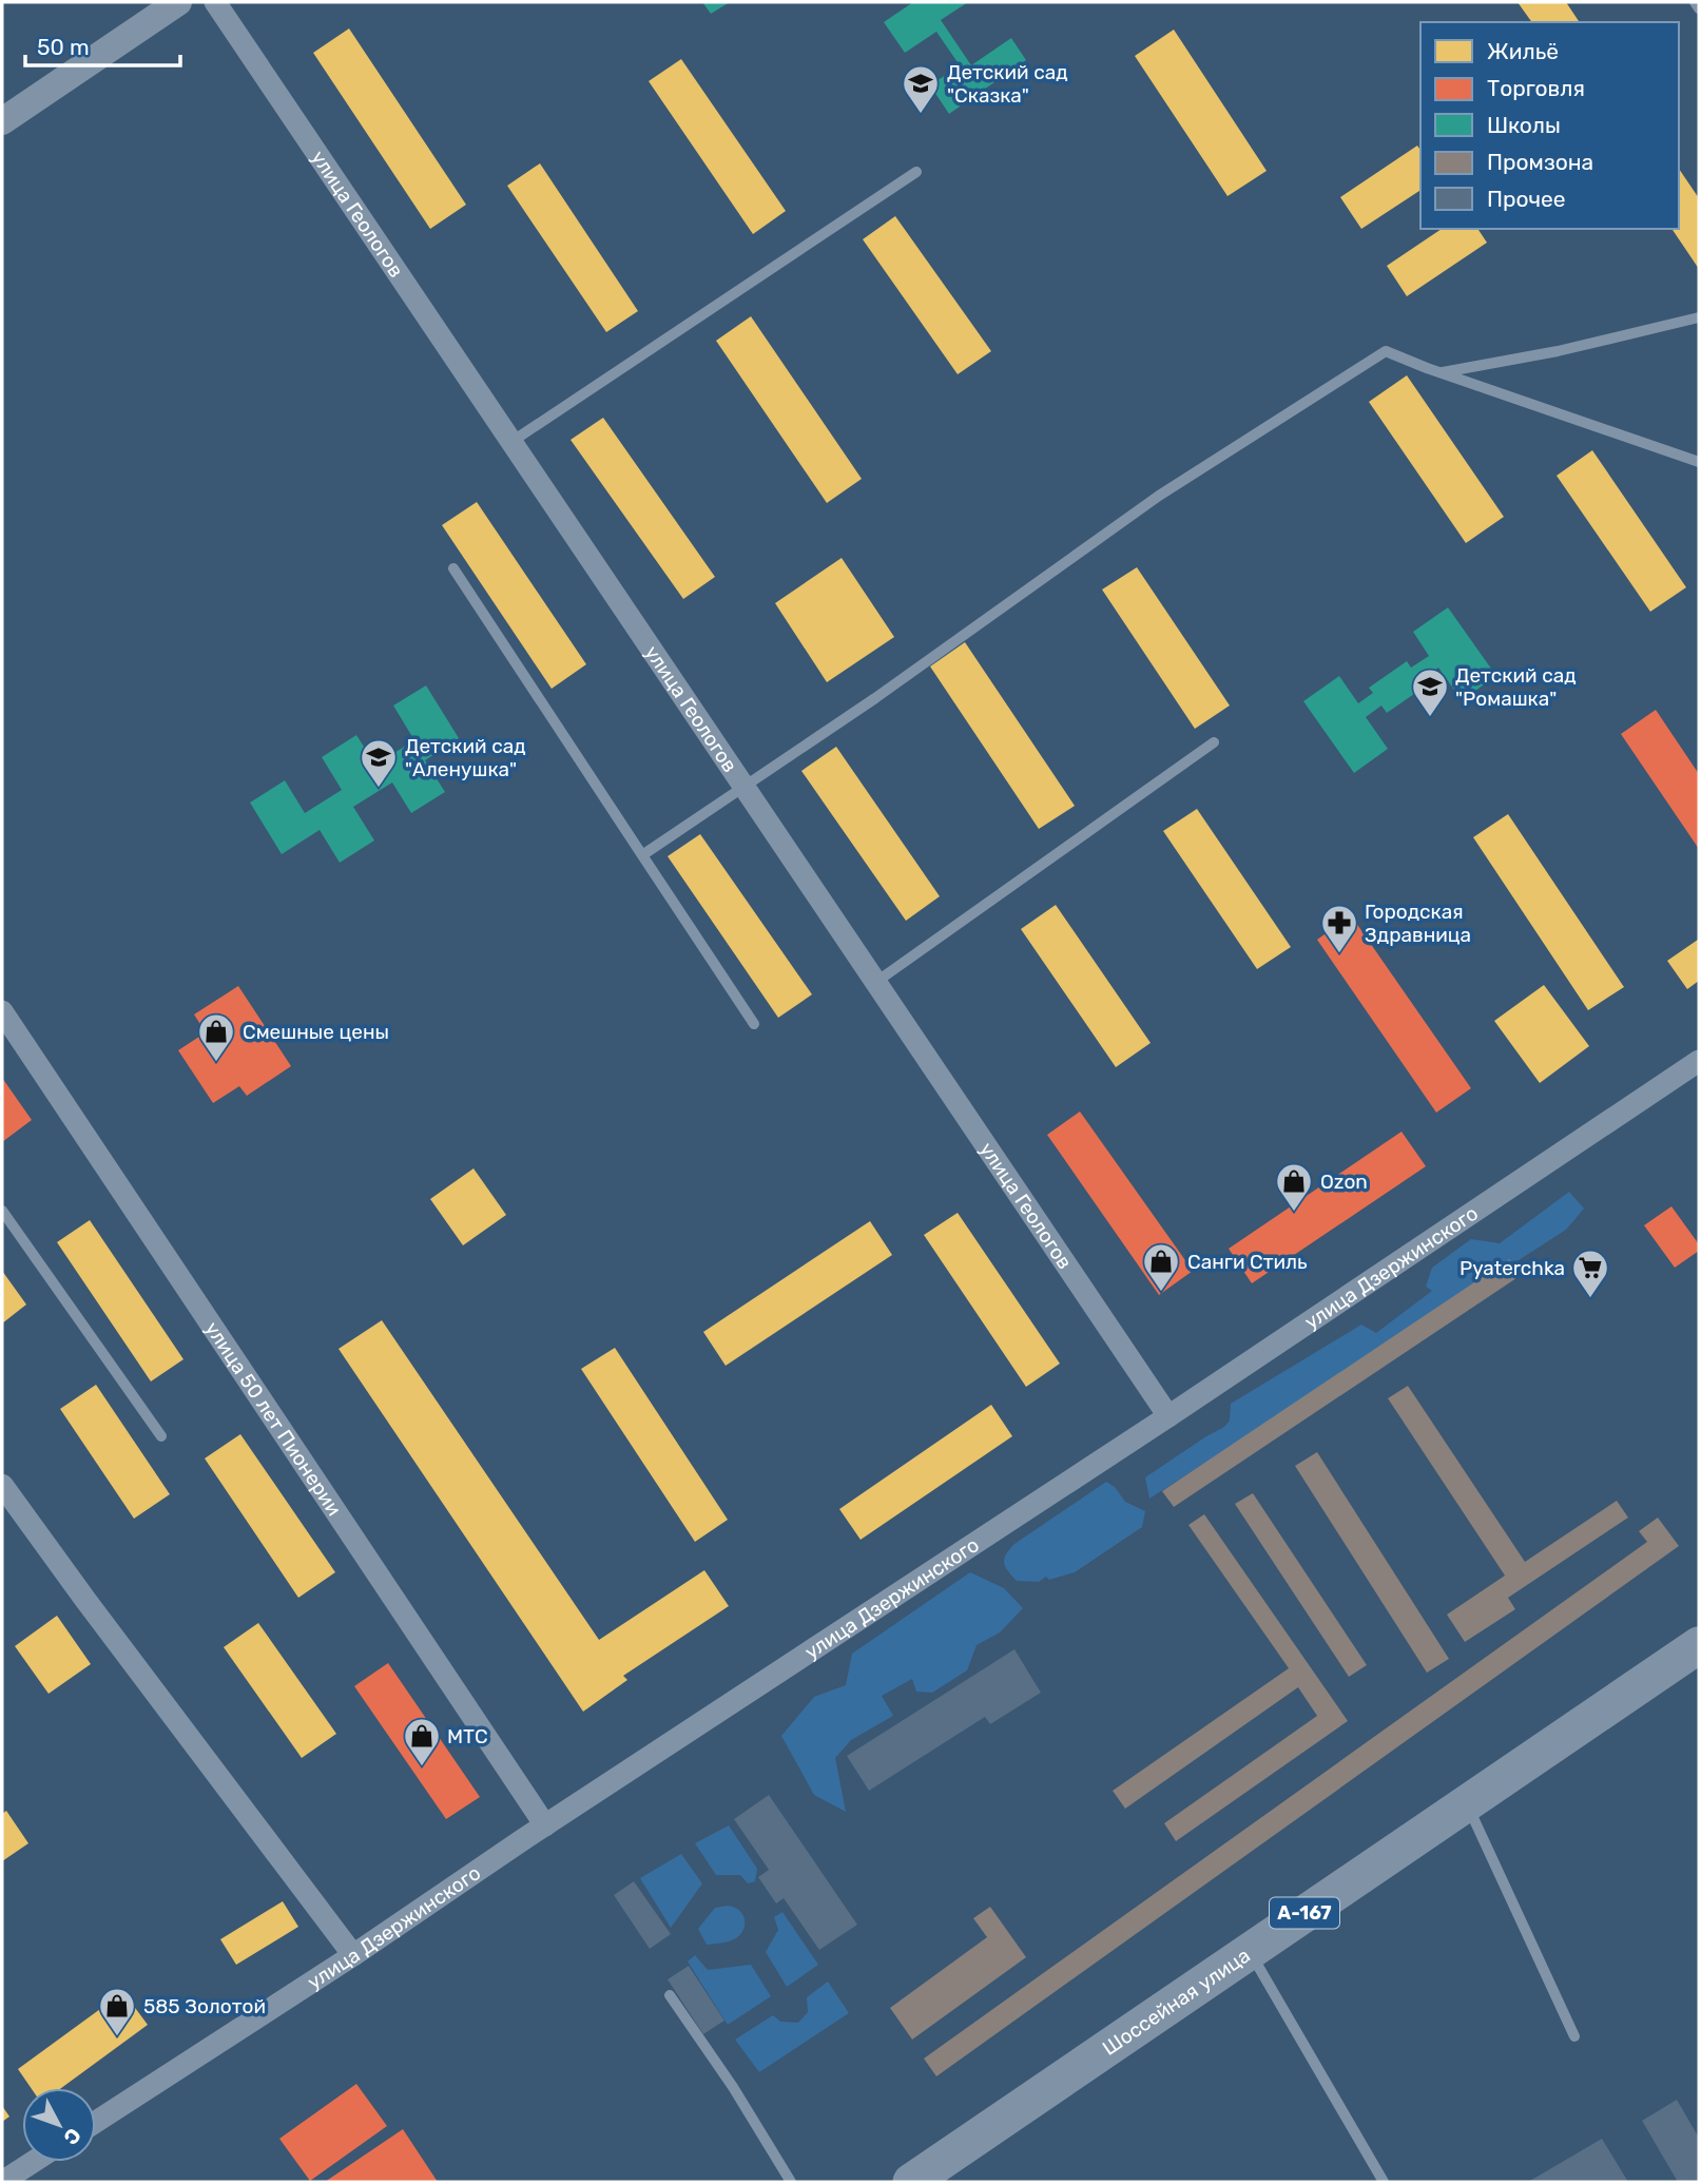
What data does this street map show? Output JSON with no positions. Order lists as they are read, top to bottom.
{
  "streets": {
    "highway": ["А-167", "Шоссейная улица"],
    "street": ["улица Геологов", "улица Дзержинского", "улица 50 лет Пионерии"]
  },
  "crossings": [
    ["улица Геологов", "улица Дзержинского"],
    ["улица Дзержинского", "улица 50 лет Пионерии"]
  ],
  "places": {
    "school or university": ["Детский сад \"Сказка\"", "Детский сад \"Ромашка\"", "Детский сад \"Аленушка\""],
    "pharmacy": ["Городская Здравница"],
    "shop": [
      "Смешные цены",
      "Ozon",
      "Санги Стиль",
      "МТС",
      "585 Золотой"
    ],
    "supermarket": ["Pyaterchka"]
  },
  "legend": [
    "Жильё",
    "Торговля",
    "Школы",
    "Промзона",
    "Прочее"
  ],
  "scale_bar": "50 m",
  "north": "bottom right"
}
